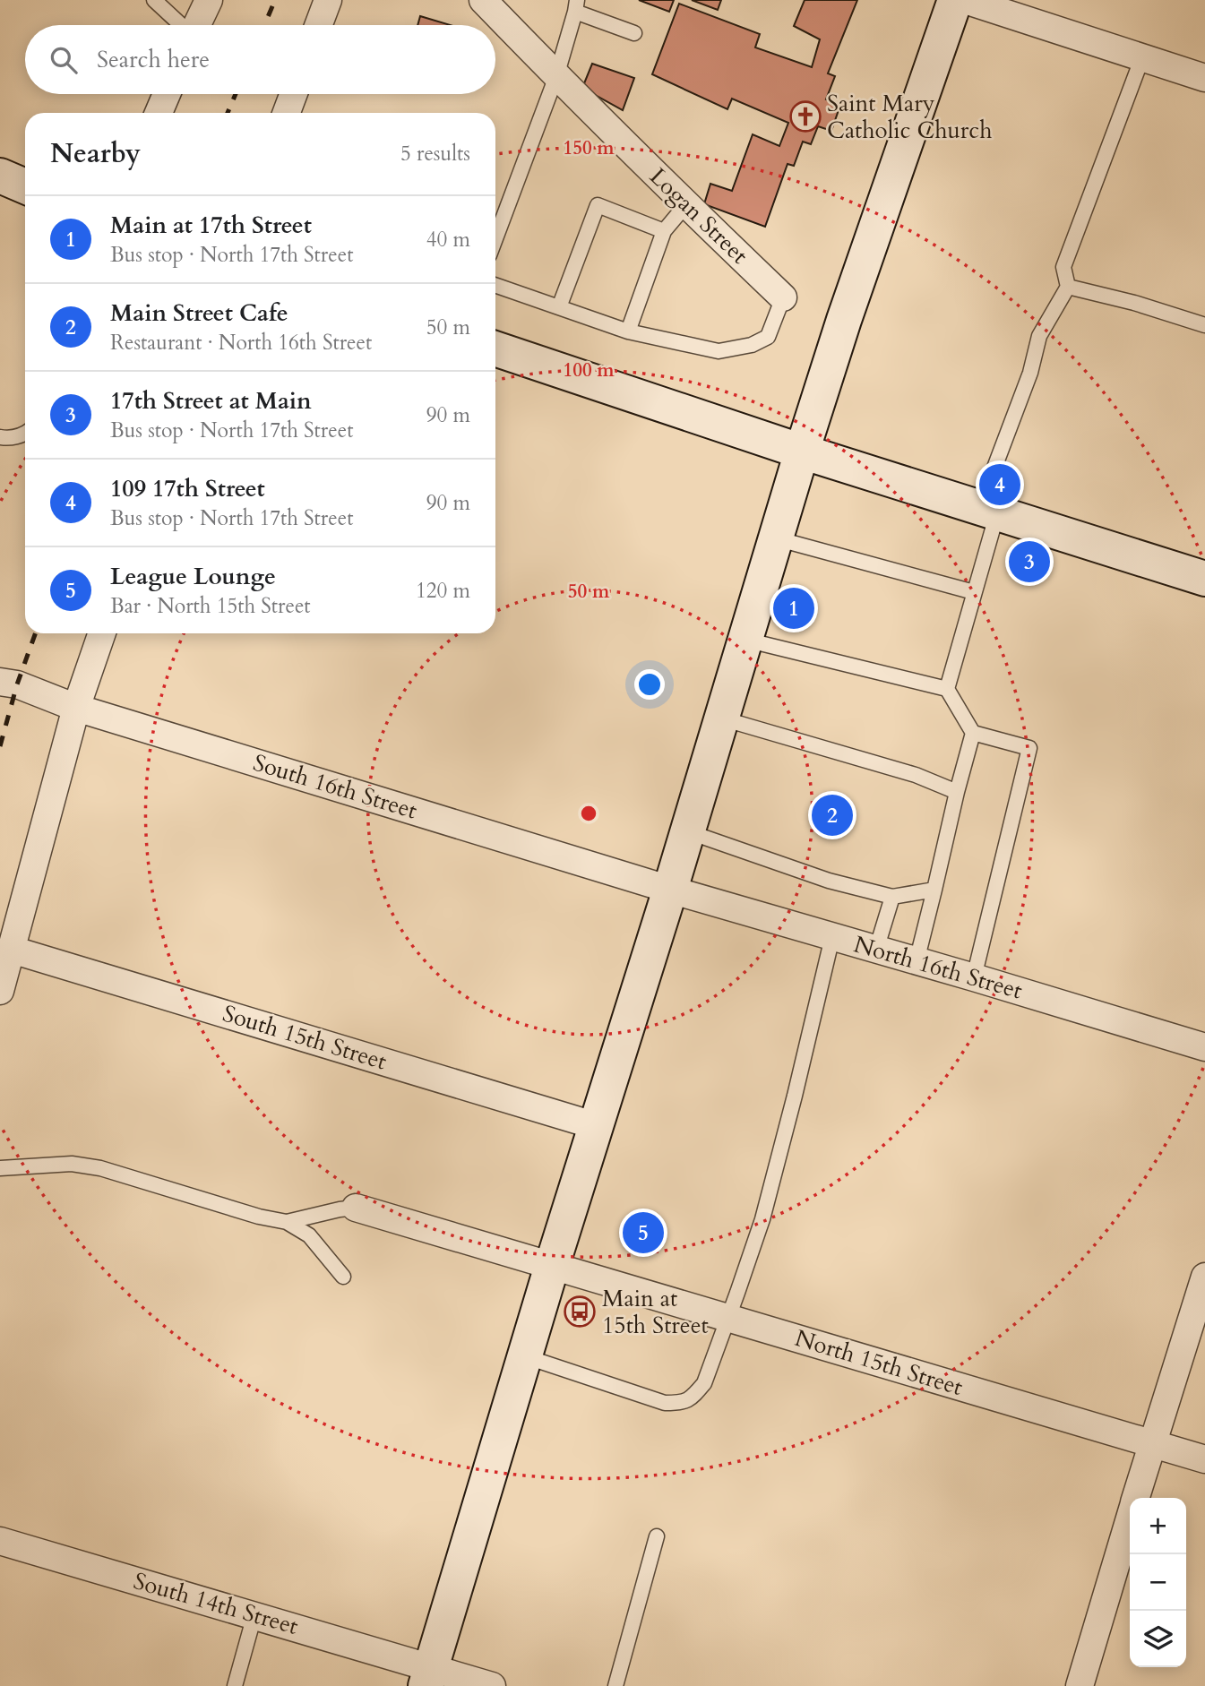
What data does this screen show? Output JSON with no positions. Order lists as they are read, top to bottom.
{
  "streets": {
    "street": [
      "Logan Street",
      "South 16th Street",
      "North 16th Street",
      "South 15th Street",
      "North 15th Street",
      "South 14th Street"
    ]
  },
  "crossings": [
    ["South 16th Street", "North 16th Street"]
  ],
  "places": {
    "church": ["Saint Mary Catholic Church"],
    "bus stop": ["Main at 15th Street"]
  },
  "page": {
    "search": "Search here",
    "heading": ["Nearby", "5 results"],
    "list": [
      {
        "mark": "1",
        "name": "Main at 17th Street",
        "note": "Bus stop · North 17th Street",
        "value": "40 m"
      },
      {
        "mark": "2",
        "name": "Main Street Cafe",
        "note": "Restaurant · North 16th Street",
        "value": "50 m"
      },
      {
        "mark": "3",
        "name": "17th Street at Main",
        "note": "Bus stop · North 17th Street",
        "value": "90 m"
      },
      {
        "mark": "4",
        "name": "109 17th Street",
        "note": "Bus stop · North 17th Street",
        "value": "90 m"
      },
      {
        "mark": "5",
        "name": "League Lounge",
        "note": "Bar · North 15th Street",
        "value": "120 m"
      }
    ],
    "pins": [
      "4",
      "3",
      "1",
      "2",
      "5"
    ],
    "map_buttons": ["+", "−"]
  },
  "rings": ["150 m", "100 m", "50 m"]
}
